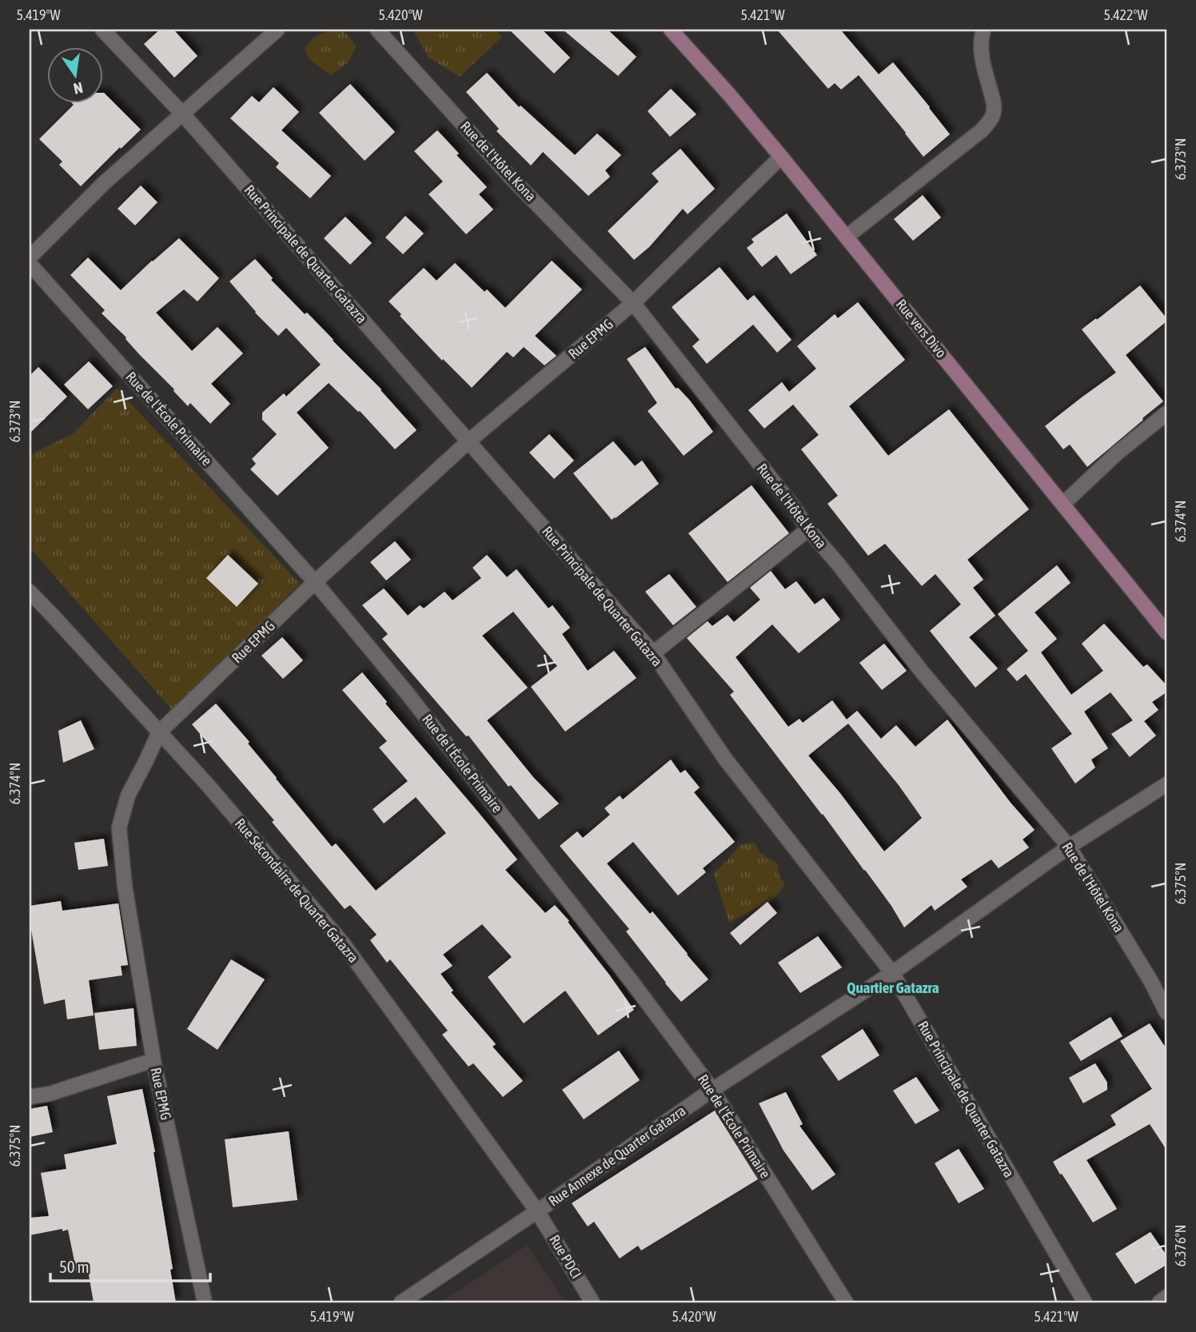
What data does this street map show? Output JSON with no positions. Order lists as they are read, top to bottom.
{
  "streets": {
    "main road": ["Rue vers Divo"],
    "street": [
      "Rue de l'Hôtel Kona",
      "Rue Principale de Quarter Gatazra",
      "Rue EPMG",
      "Rue de l'École Primaire",
      "Rue Sécondaire de Quarter Gatazra",
      "Rue Annexe de Quarter Gatazra",
      "Rue PDCI"
    ]
  },
  "crossings": [
    ["Rue de l'Hôtel Kona", "Rue EPMG"],
    ["Rue de l'Hôtel Kona", "Rue Annexe de Quarter Gatazra"],
    ["Rue Principale de Quarter Gatazra", "Rue EPMG"],
    ["Rue Principale de Quarter Gatazra", "Rue Annexe de Quarter Gatazra"],
    ["Rue vers Divo", "Rue EPMG"],
    ["Rue EPMG", "Rue de l'École Primaire"],
    ["Rue EPMG", "Rue Sécondaire de Quarter Gatazra"],
    ["Rue de l'École Primaire", "Rue Annexe de Quarter Gatazra"],
    ["Rue Sécondaire de Quarter Gatazra", "Rue Annexe de Quarter Gatazra"],
    ["Rue Sécondaire de Quarter Gatazra", "Rue PDCI"],
    ["Rue Annexe de Quarter Gatazra", "Rue PDCI"]
  ],
  "districts": ["Quartier Gatazra"],
  "scale_bar": "50 m",
  "north": "bottom",
  "coordinates": [
    "5.419°W",
    "5.420°W",
    "5.421°W",
    "5.422°W",
    "6.373°N",
    "6.374°N",
    "6.375°N",
    "6.376°N"
  ]
}
